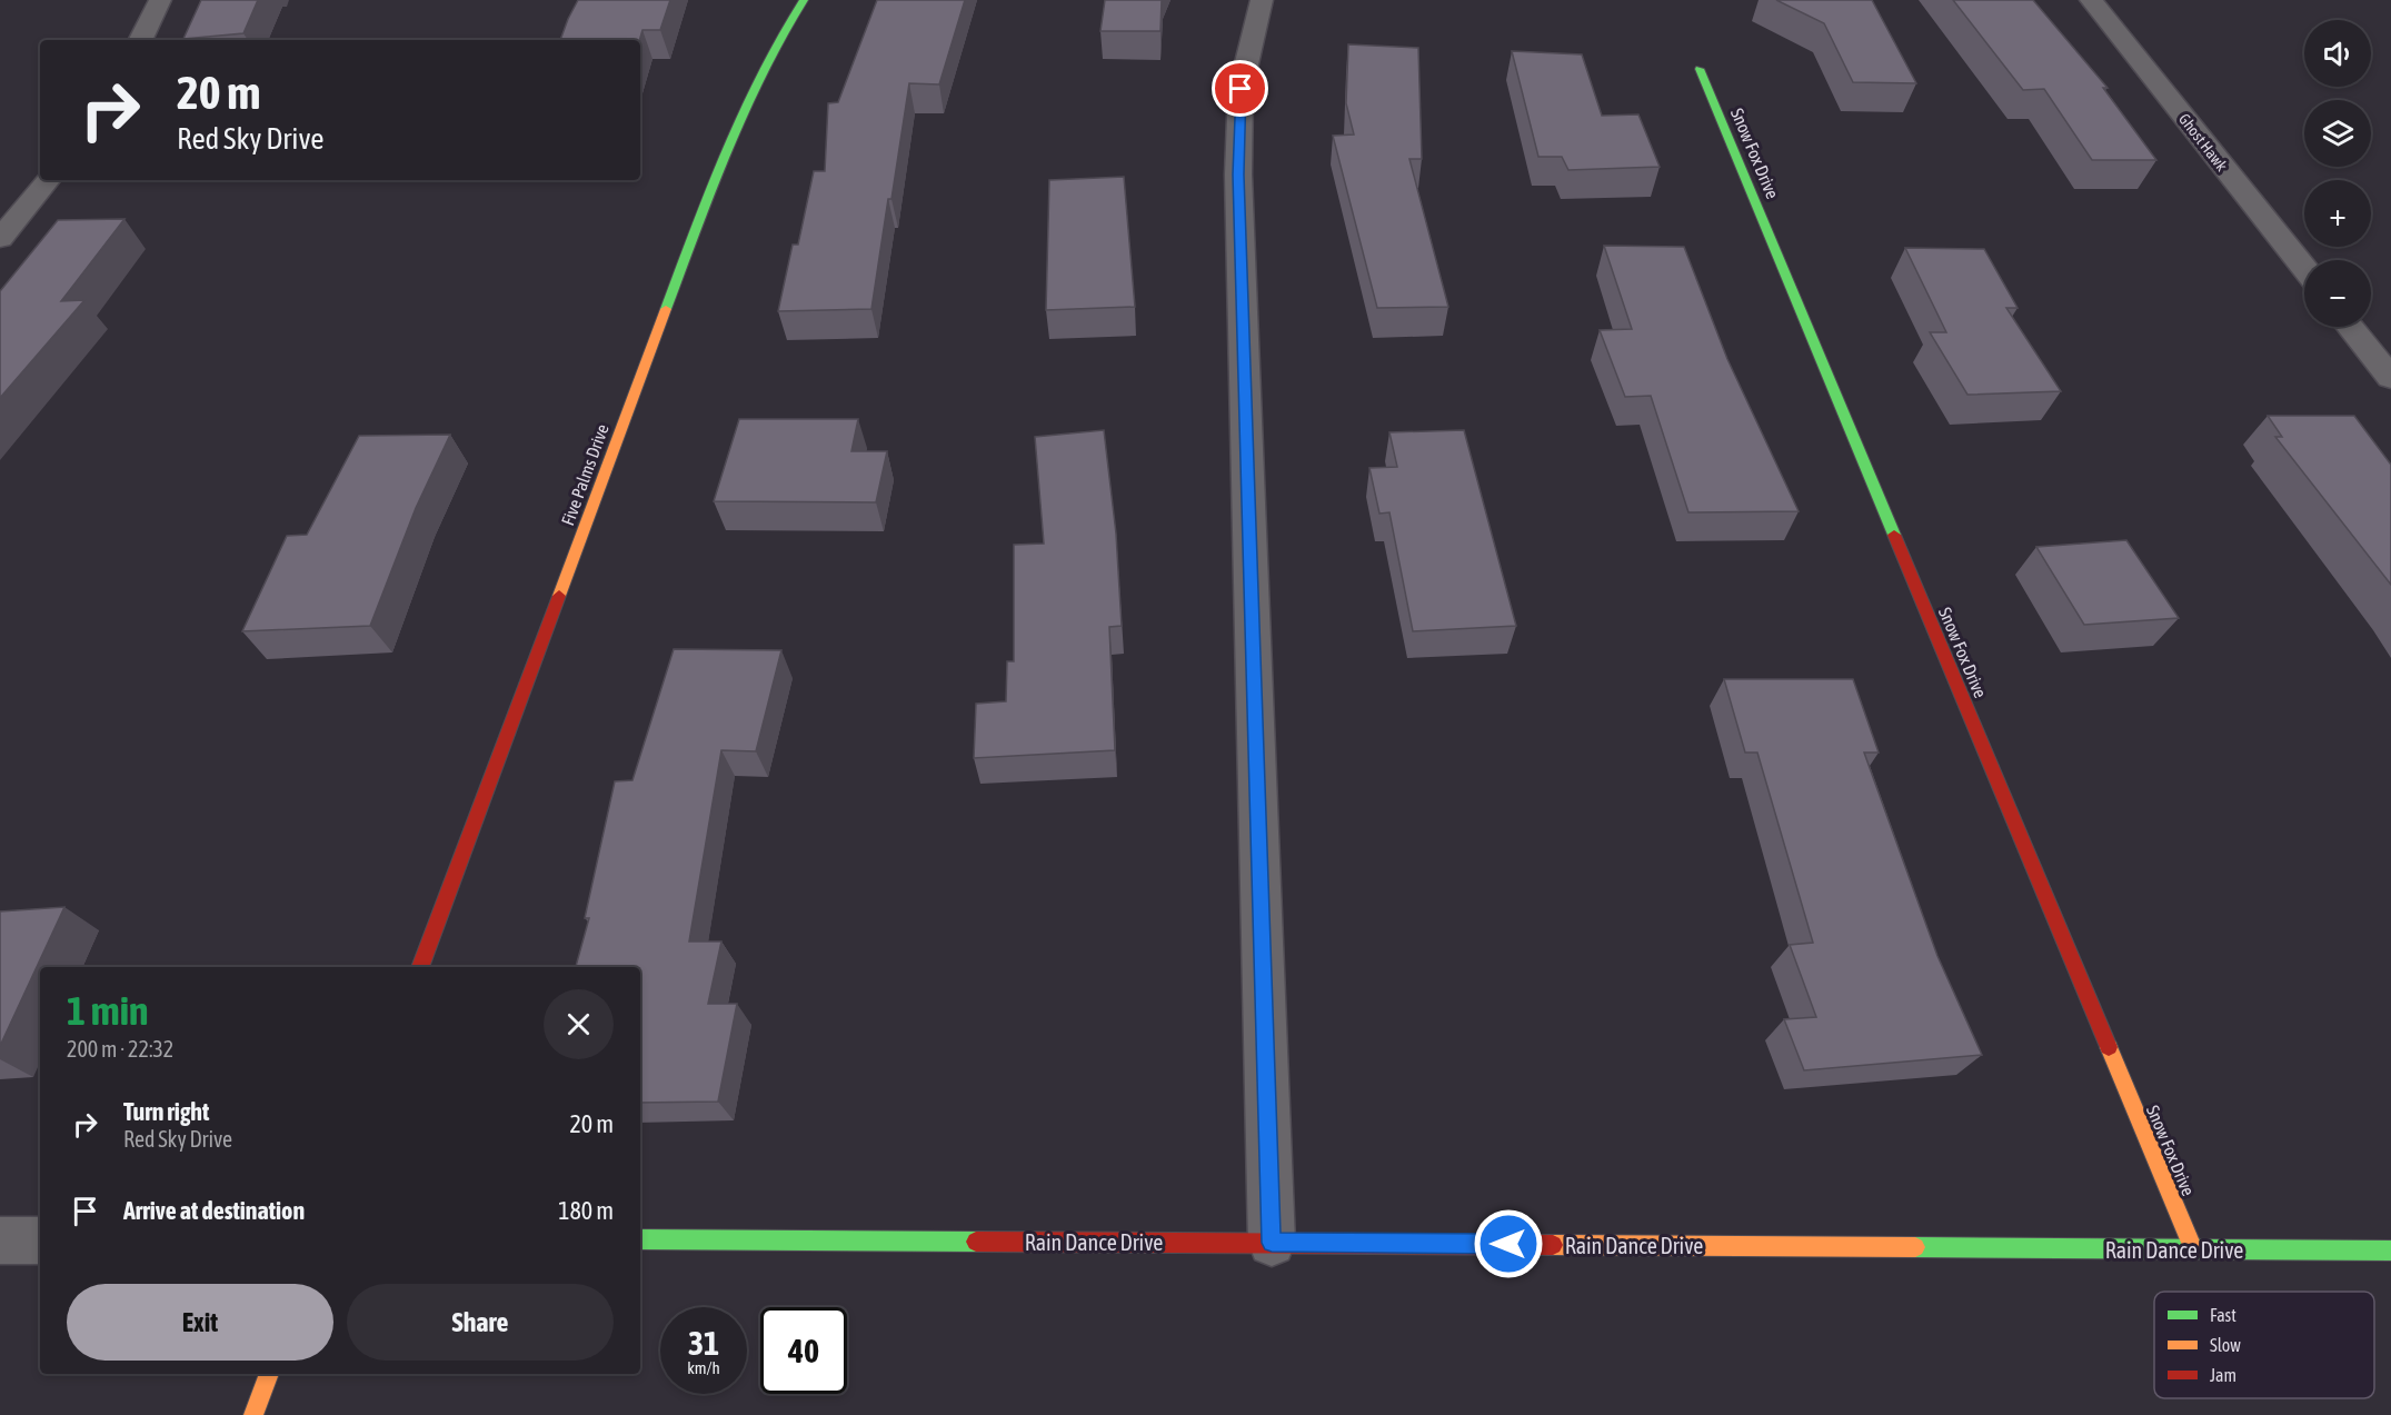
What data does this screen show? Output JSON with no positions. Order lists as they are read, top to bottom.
{
  "streets": {
    "street": [
      "Ghost Hawk",
      "Snow Fox Drive",
      "Five Palms Drive",
      "Rain Dance Drive"
    ]
  },
  "crossings": [
    ["Snow Fox Drive", "Rain Dance Drive"]
  ],
  "legend": ["Fast", "Slow", "Jam"],
  "page": {
    "map_buttons": ["+", "−"],
    "turn": ["20 m", "Red Sky Drive"],
    "heading": ["1 min", "200 m · 22:32"],
    "list": [
      {
        "name": "Turn right",
        "note": "Red Sky Drive",
        "value": "20 m"
      },
      {
        "name": "Arrive at destination",
        "value": "180 m"
      }
    ],
    "buttons": ["Exit", "Share"],
    "speed": "31 km/h",
    "limit": "40"
  }
}
